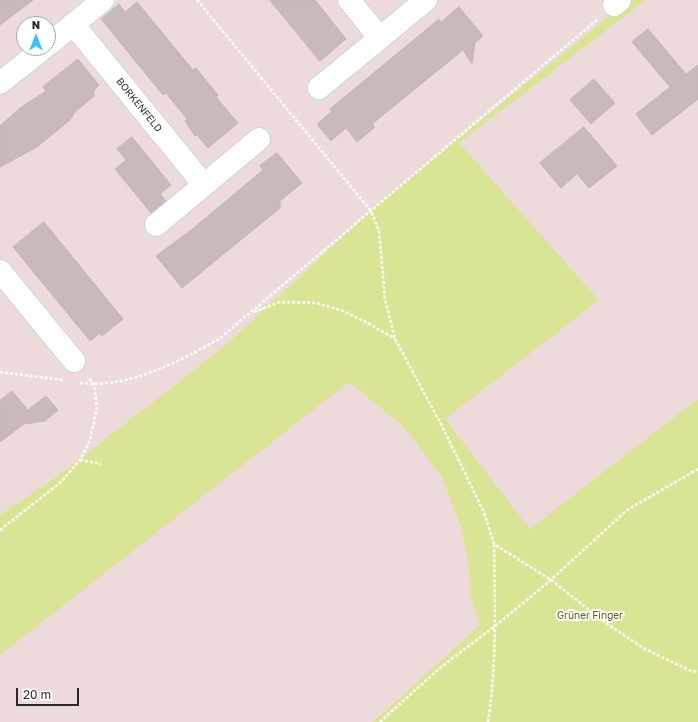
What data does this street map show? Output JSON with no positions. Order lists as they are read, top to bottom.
{
  "streets": {
    "street": ["BORKENFELD"]
  },
  "parks": ["Grüner Finger"],
  "scale_bar": "20 m",
  "north": "top"
}
